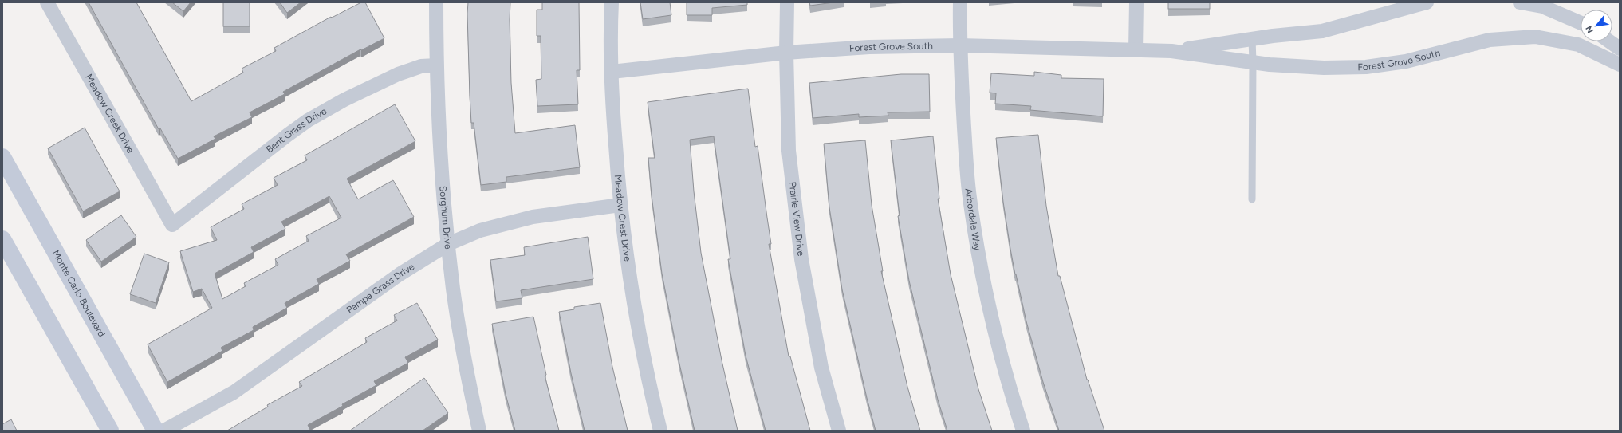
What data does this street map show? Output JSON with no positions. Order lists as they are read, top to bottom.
{
  "streets": {
    "main road": ["Monte Carlo Boulevard"],
    "street": [
      "Forest Grove South",
      "Meadow Creek Drive",
      "Bent Grass Drive",
      "Sorghum Drive",
      "Meadow Crest Drive",
      "Prairie View Drive",
      "Arbordale Way",
      "Pampa Grass Drive"
    ]
  },
  "crossings": [
    ["Forest Grove South", "Meadow Crest Drive"],
    ["Forest Grove South", "Prairie View Drive"],
    ["Forest Grove South", "Arbordale Way"],
    ["Meadow Creek Drive", "Bent Grass Drive"],
    ["Bent Grass Drive", "Sorghum Drive"],
    ["Sorghum Drive", "Pampa Grass Drive"],
    ["Meadow Crest Drive", "Pampa Grass Drive"]
  ],
  "north": "bottom left"
}
